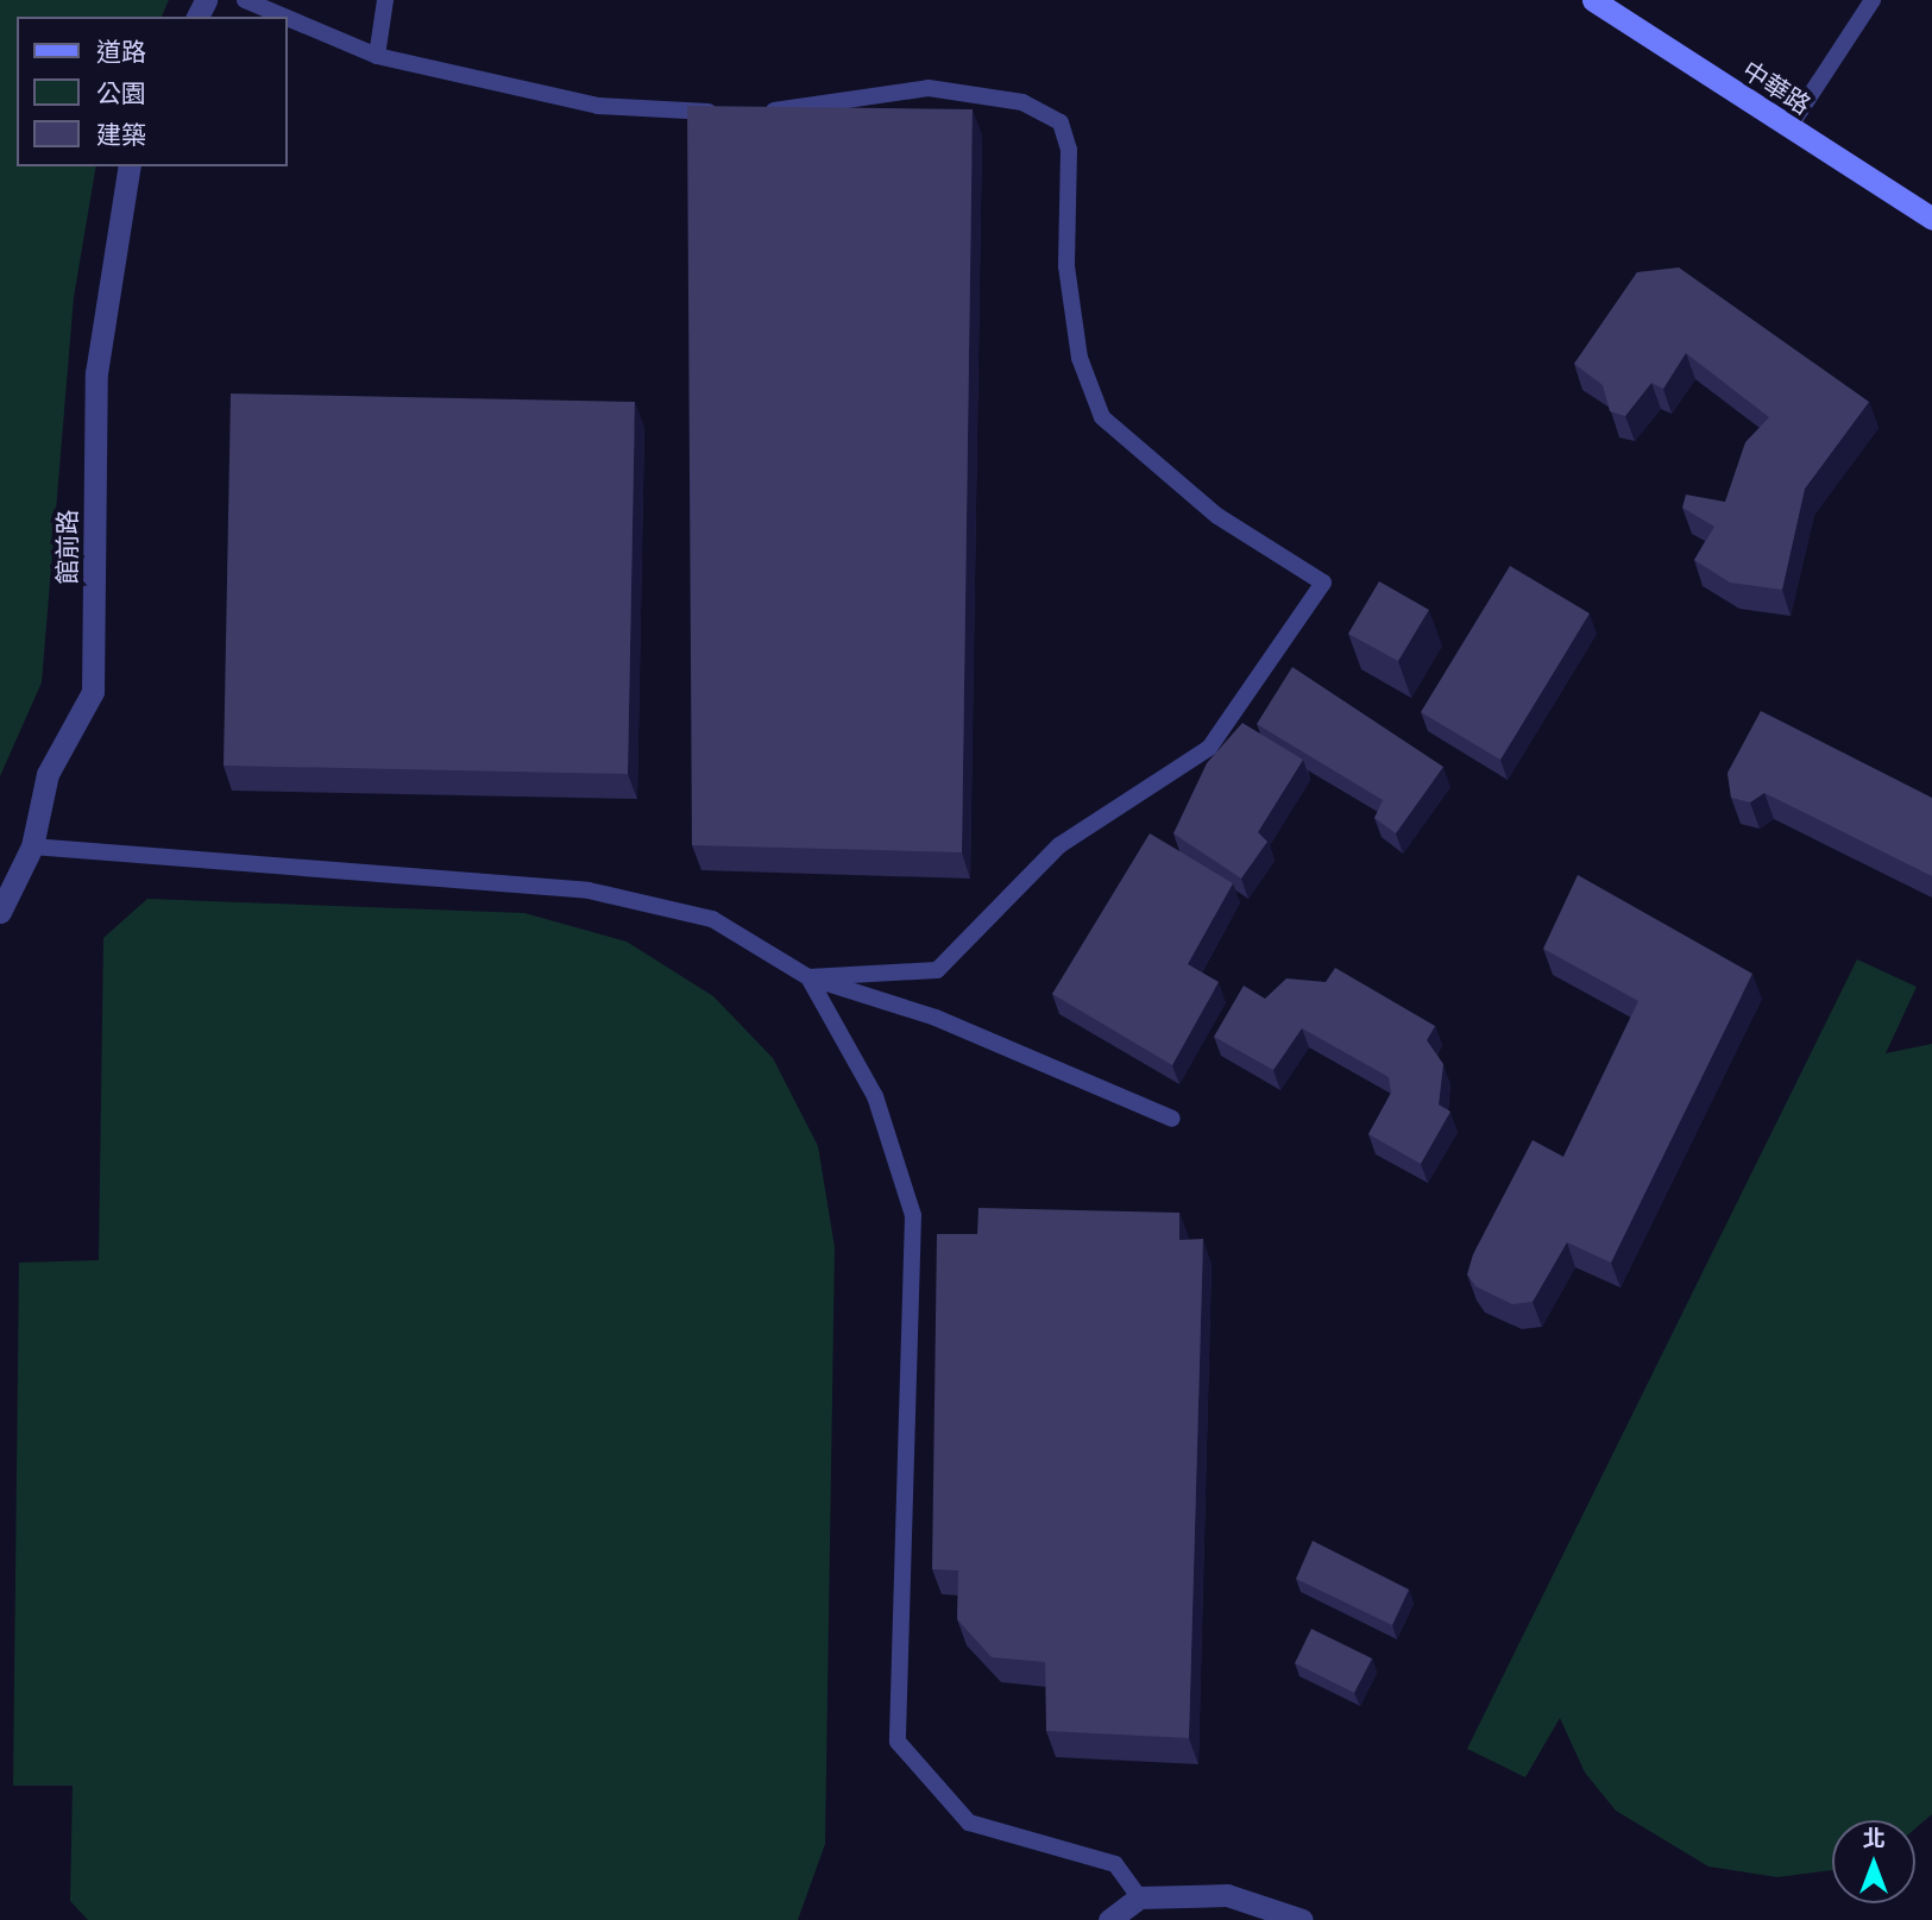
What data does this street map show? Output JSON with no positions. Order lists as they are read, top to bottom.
{
  "streets": {
    "main road": ["中華路"],
    "street": ["館前路"]
  },
  "legend": ["道路", "公園", "建築"],
  "north": "top"
}
